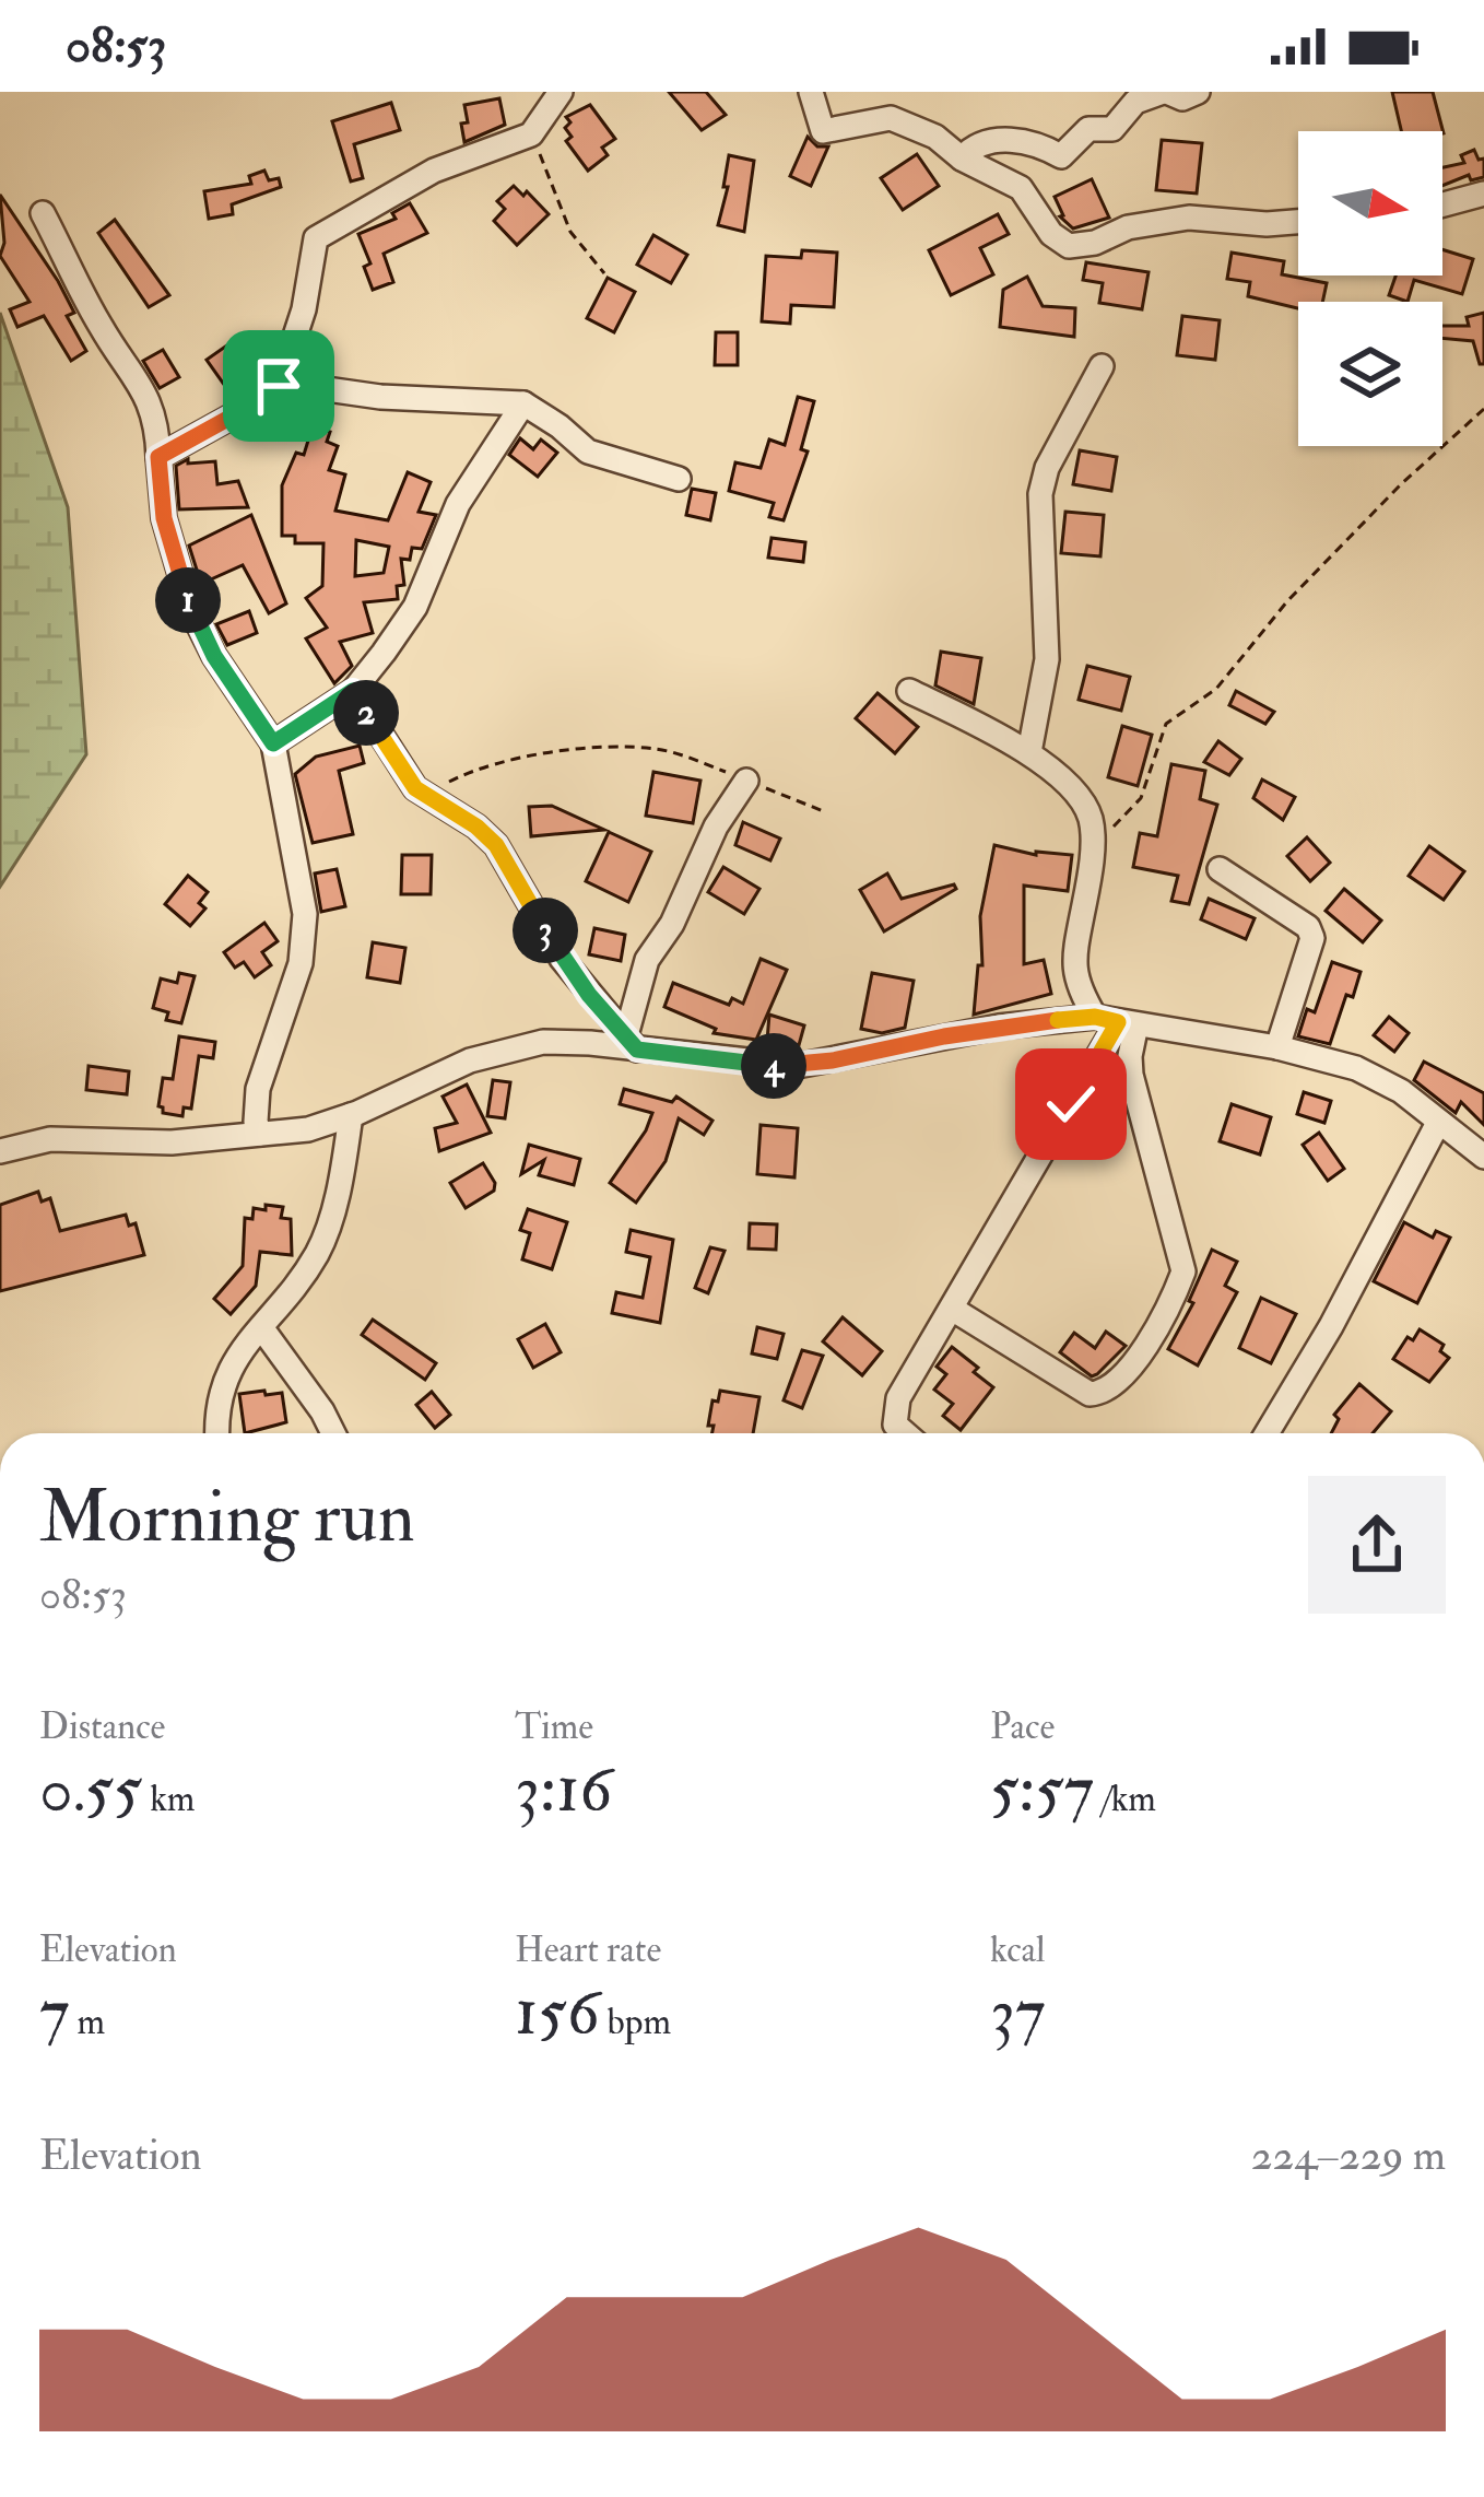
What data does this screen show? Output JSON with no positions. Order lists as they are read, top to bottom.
{
  "north": "right",
  "page": {
    "status": "08:53",
    "pins": [
      "1",
      "2",
      "3",
      "4"
    ],
    "heading": ["Morning run", "08:53"],
    "stats": [
      ["Distance", "0.55 km"],
      ["Time", "3:16"],
      ["Pace", "5:57 /km"],
      ["Elevation", "7 m"],
      ["Heart rate", "156 bpm"],
      ["kcal", "37"]
    ],
    "chart": ["Elevation", "224–229 m"]
  }
}
